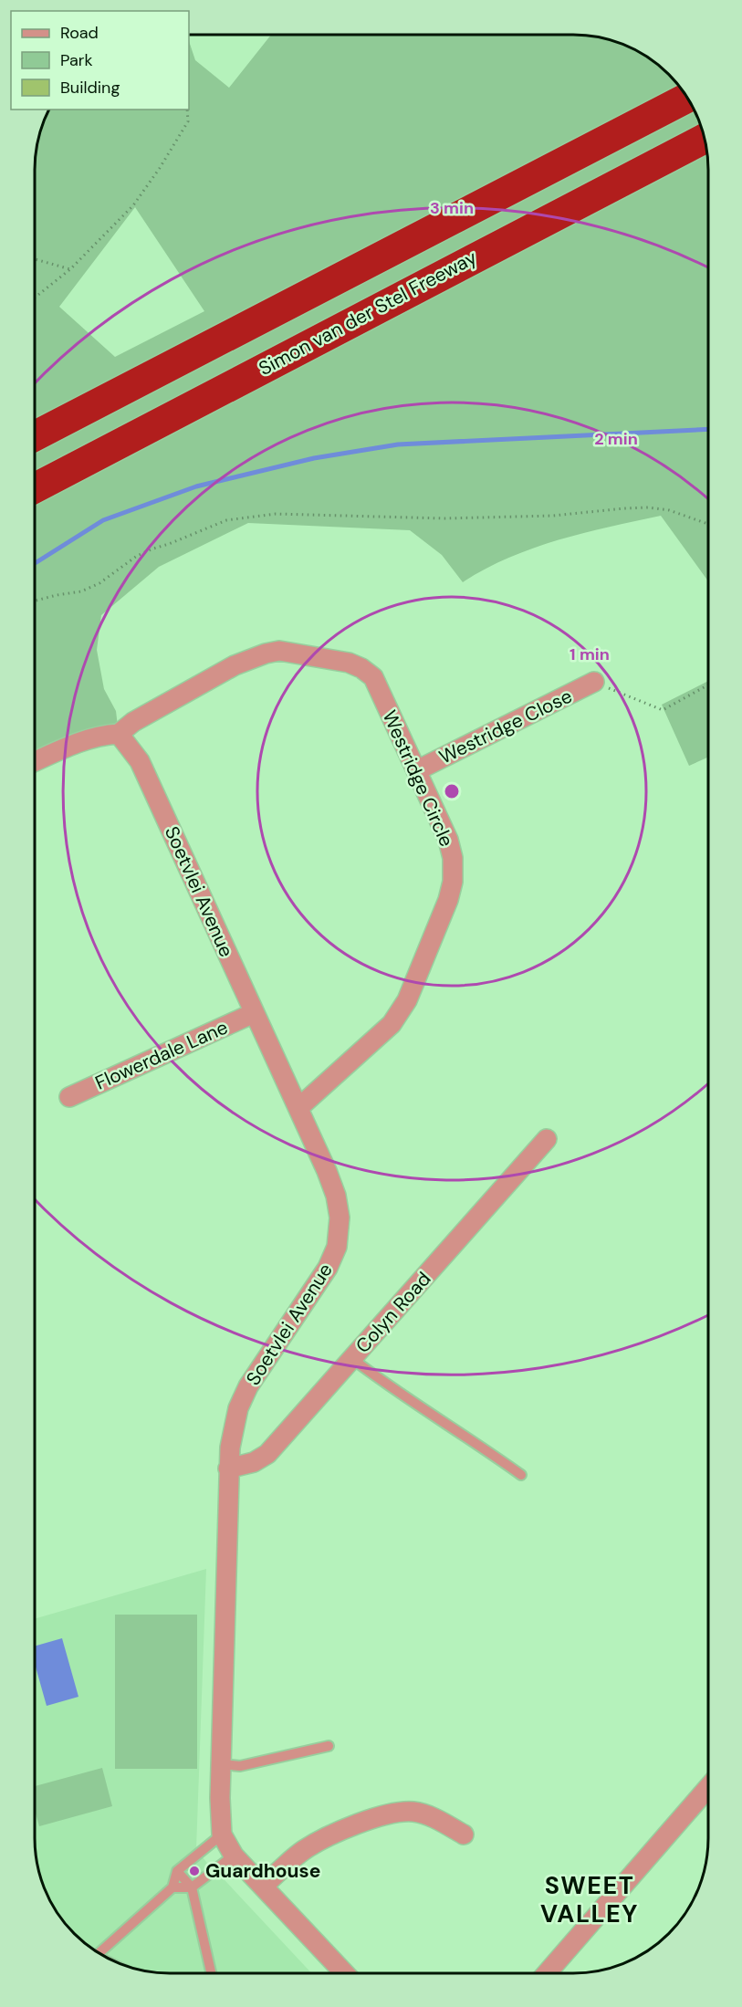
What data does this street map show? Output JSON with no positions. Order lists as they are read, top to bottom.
{
  "streets": {
    "highway": ["Simon van der Stel Freeway"],
    "street": [
      "Westridge Close",
      "Westridge Circle",
      "Soetvlei Avenue",
      "Flowerdale Lane",
      "Colyn Road"
    ]
  },
  "crossings": [
    ["Westridge Close", "Westridge Circle"],
    ["Westridge Circle", "Soetvlei Avenue"],
    ["Soetvlei Avenue", "Flowerdale Lane"],
    ["Soetvlei Avenue", "Colyn Road"]
  ],
  "districts": ["SWEET VALLEY"],
  "places": ["Guardhouse"],
  "legend": ["Road", "Park", "Building"],
  "rings": ["3 min", "2 min", "1 min"]
}
